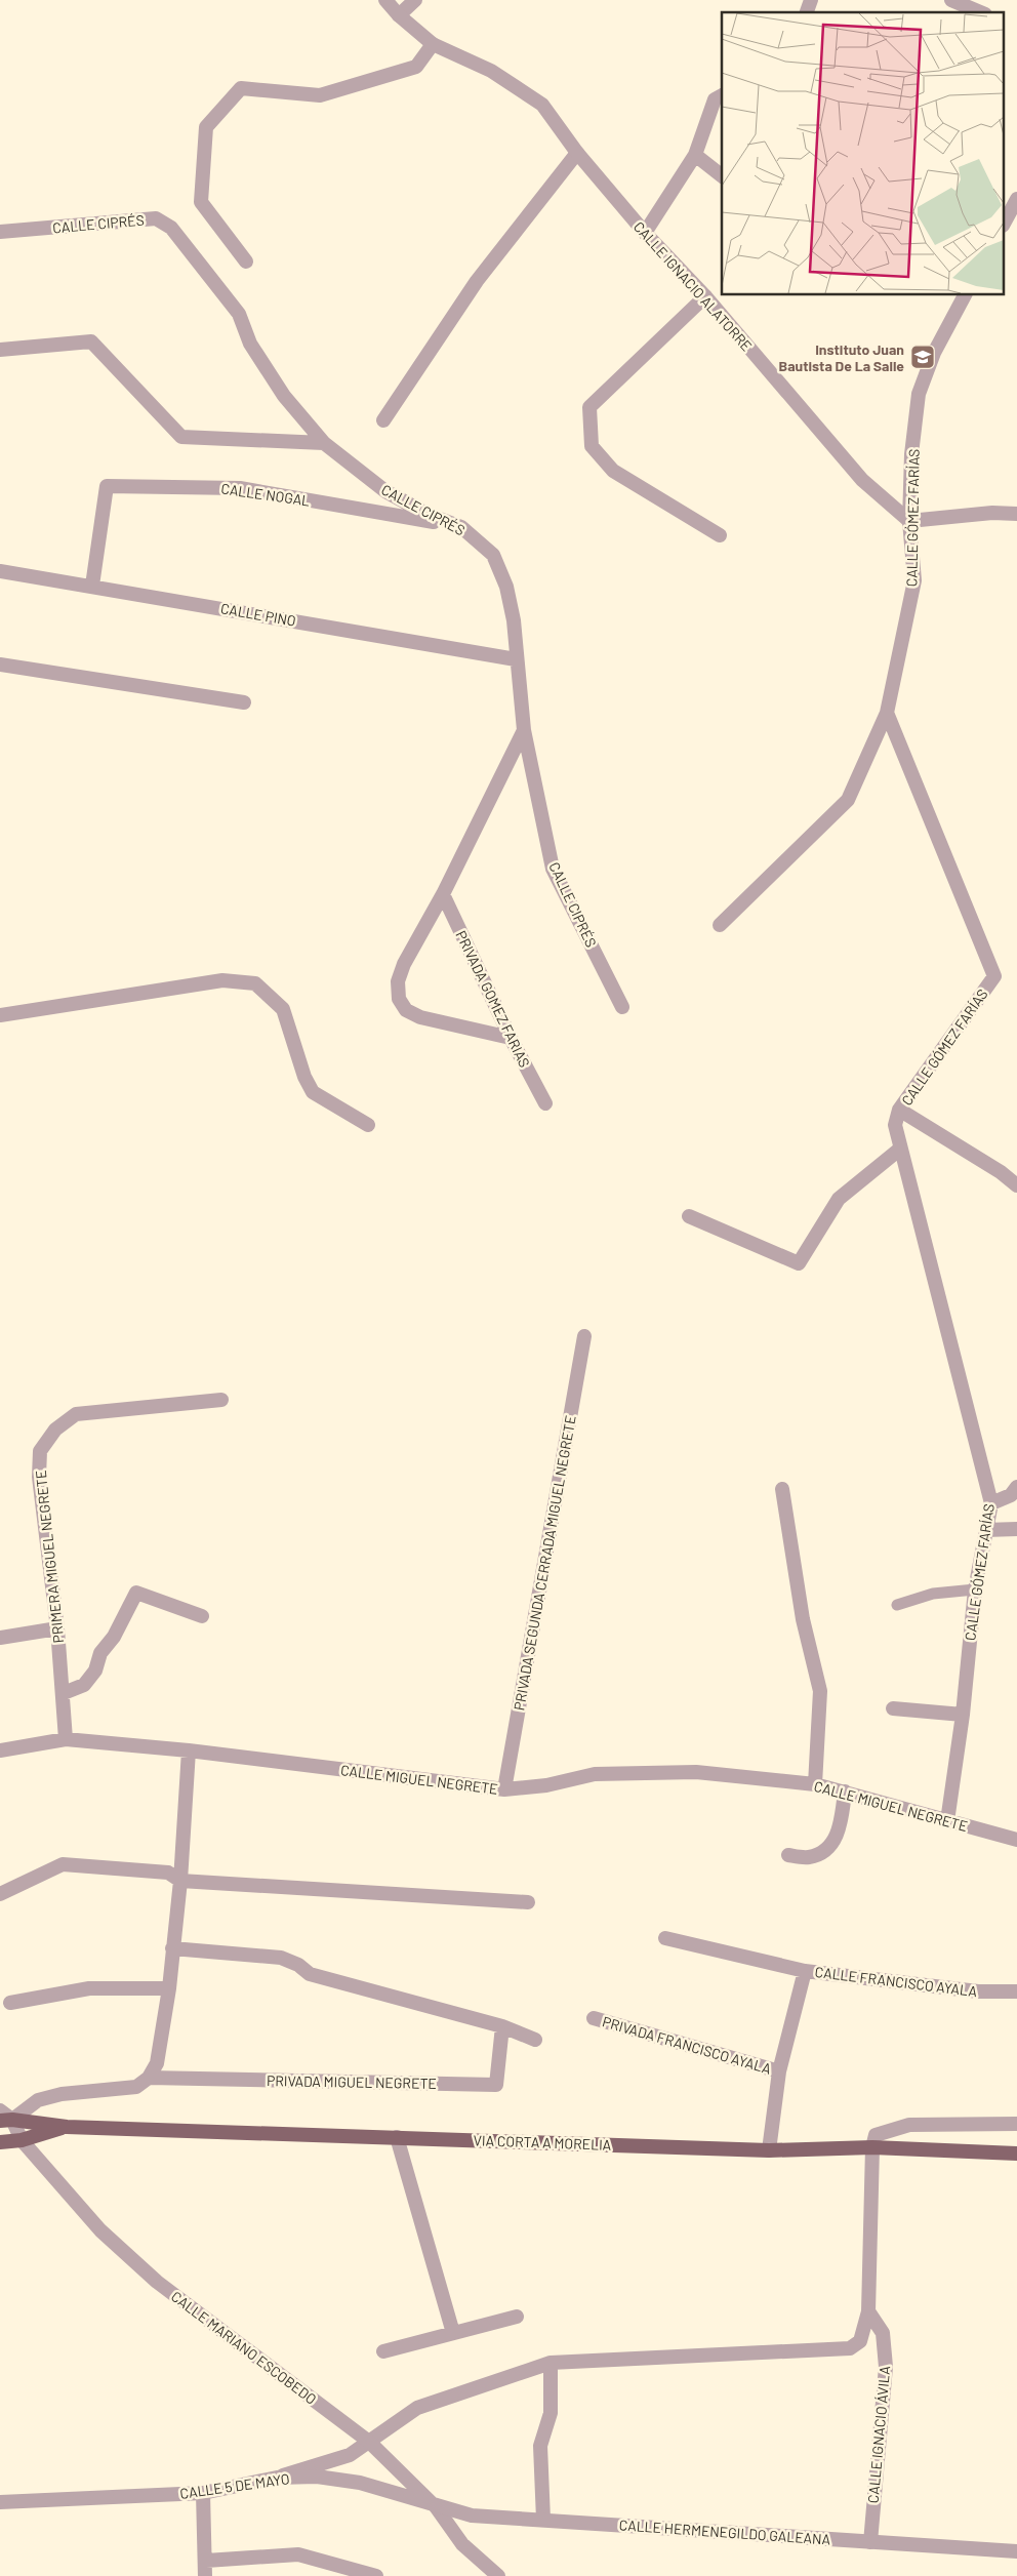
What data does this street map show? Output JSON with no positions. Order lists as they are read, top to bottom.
{
  "streets": {
    "main road": ["VIA CORTA A MORELIA"],
    "street": [
      "CALLE CIPRÉS",
      "CALLE IGNACIO ALATORRE",
      "CALLE NOGAL",
      "CALLE GÓMEZ FARÍAS",
      "CALLE PINO",
      "PRIVADA GOMEZ FARIAS",
      "PRIMERA MIGUEL NEGRETE",
      "PRIVADA SEGUNDA CERRADA MIGUEL NEGRETE",
      "CALLE MIGUEL NEGRETE",
      "CALLE FRANCISCO AYALA",
      "PRIVADA FRANCISCO AYALA",
      "PRIVADA MIGUEL NEGRETE",
      "CALLE MARIANO ESCOBEDO",
      "CALLE IGNACIO ÁVILA",
      "CALLE 5 DE MAYO",
      "CALLE HERMENEGILDO GALEANA"
    ]
  },
  "crossings": [
    ["CALLE CIPRÉS", "CALLE NOGAL"],
    ["CALLE CIPRÉS", "CALLE PINO"],
    ["CALLE IGNACIO ALATORRE", "CALLE GÓMEZ FARÍAS"],
    ["CALLE NOGAL", "CALLE PINO"],
    ["CALLE GÓMEZ FARÍAS", "CALLE MIGUEL NEGRETE"],
    ["PRIMERA MIGUEL NEGRETE", "CALLE MIGUEL NEGRETE"],
    ["PRIVADA SEGUNDA CERRADA MIGUEL NEGRETE", "CALLE MIGUEL NEGRETE"],
    ["CALLE FRANCISCO AYALA", "PRIVADA FRANCISCO AYALA"],
    ["CALLE FRANCISCO AYALA", "VIA CORTA A MORELIA"],
    ["PRIVADA MIGUEL NEGRETE", "VIA CORTA A MORELIA"],
    ["PRIVADA MIGUEL NEGRETE", "CALLE MARIANO ESCOBEDO"],
    ["VIA CORTA A MORELIA", "CALLE MARIANO ESCOBEDO"],
    ["CALLE MARIANO ESCOBEDO", "CALLE 5 DE MAYO"],
    ["CALLE MARIANO ESCOBEDO", "CALLE HERMENEGILDO GALEANA"],
    ["CALLE IGNACIO ÁVILA", "CALLE HERMENEGILDO GALEANA"],
    ["CALLE 5 DE MAYO", "CALLE HERMENEGILDO GALEANA"]
  ],
  "places": {
    "school or university": ["Instituto Juan Bautista De La Salle"]
  }
}
